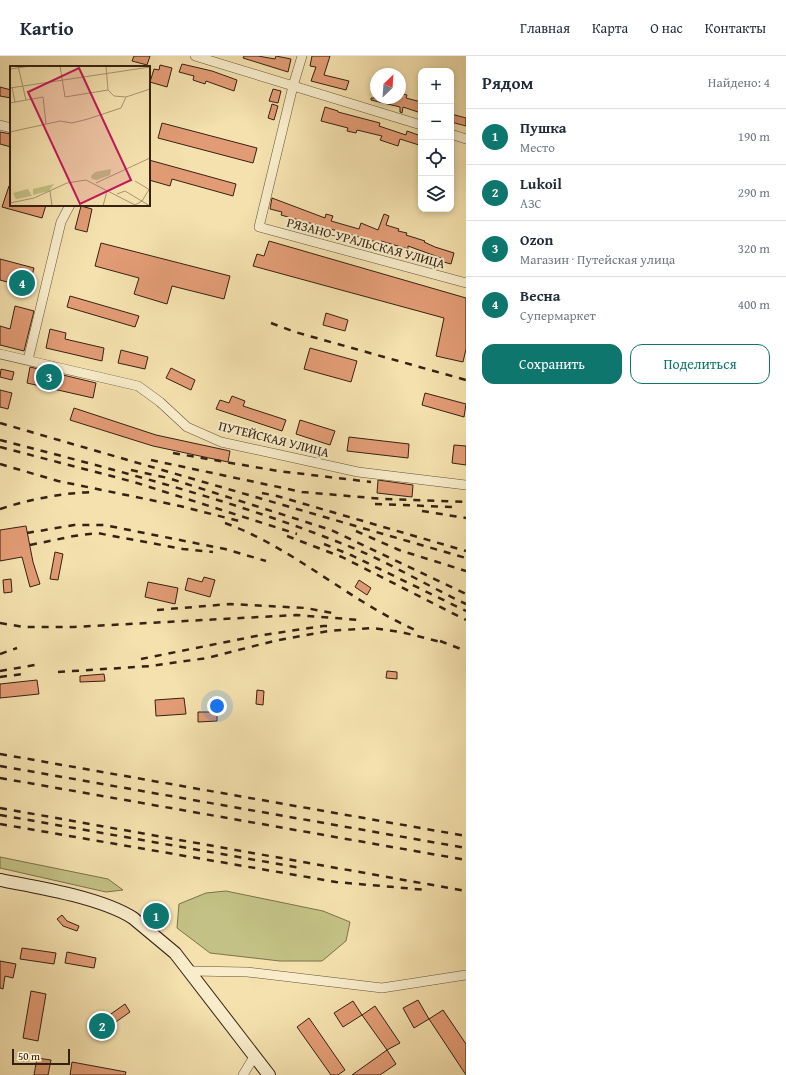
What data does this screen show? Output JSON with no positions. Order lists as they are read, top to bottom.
{
  "streets": {
    "street": ["РЯЗАНО-УРАЛЬСКАЯ УЛИЦА", "ПУТЕЙСКАЯ УЛИЦА"]
  },
  "scale_bar": "50 m",
  "north": "top right",
  "page": {
    "header": "Kartio",
    "nav": [
      "Главная",
      "Карта",
      "О нас",
      "Контакты"
    ],
    "heading": ["Рядом", "Найдено: 4"],
    "map_buttons": ["+", "−"],
    "list": [
      {
        "mark": "1",
        "name": "Пушка",
        "note": "Место",
        "value": "190 m"
      },
      {
        "mark": "2",
        "name": "Lukoil",
        "note": "АЗС",
        "value": "290 m"
      },
      {
        "mark": "3",
        "name": "Ozon",
        "note": "Магазин · Путейская улица",
        "value": "320 m"
      },
      {
        "mark": "4",
        "name": "Весна",
        "note": "Супермаркет",
        "value": "400 m"
      }
    ],
    "pins": [
      "4",
      "3",
      "1",
      "2"
    ],
    "buttons": ["Сохранить", "Поделиться"],
    "scale": "50 m"
  }
}
